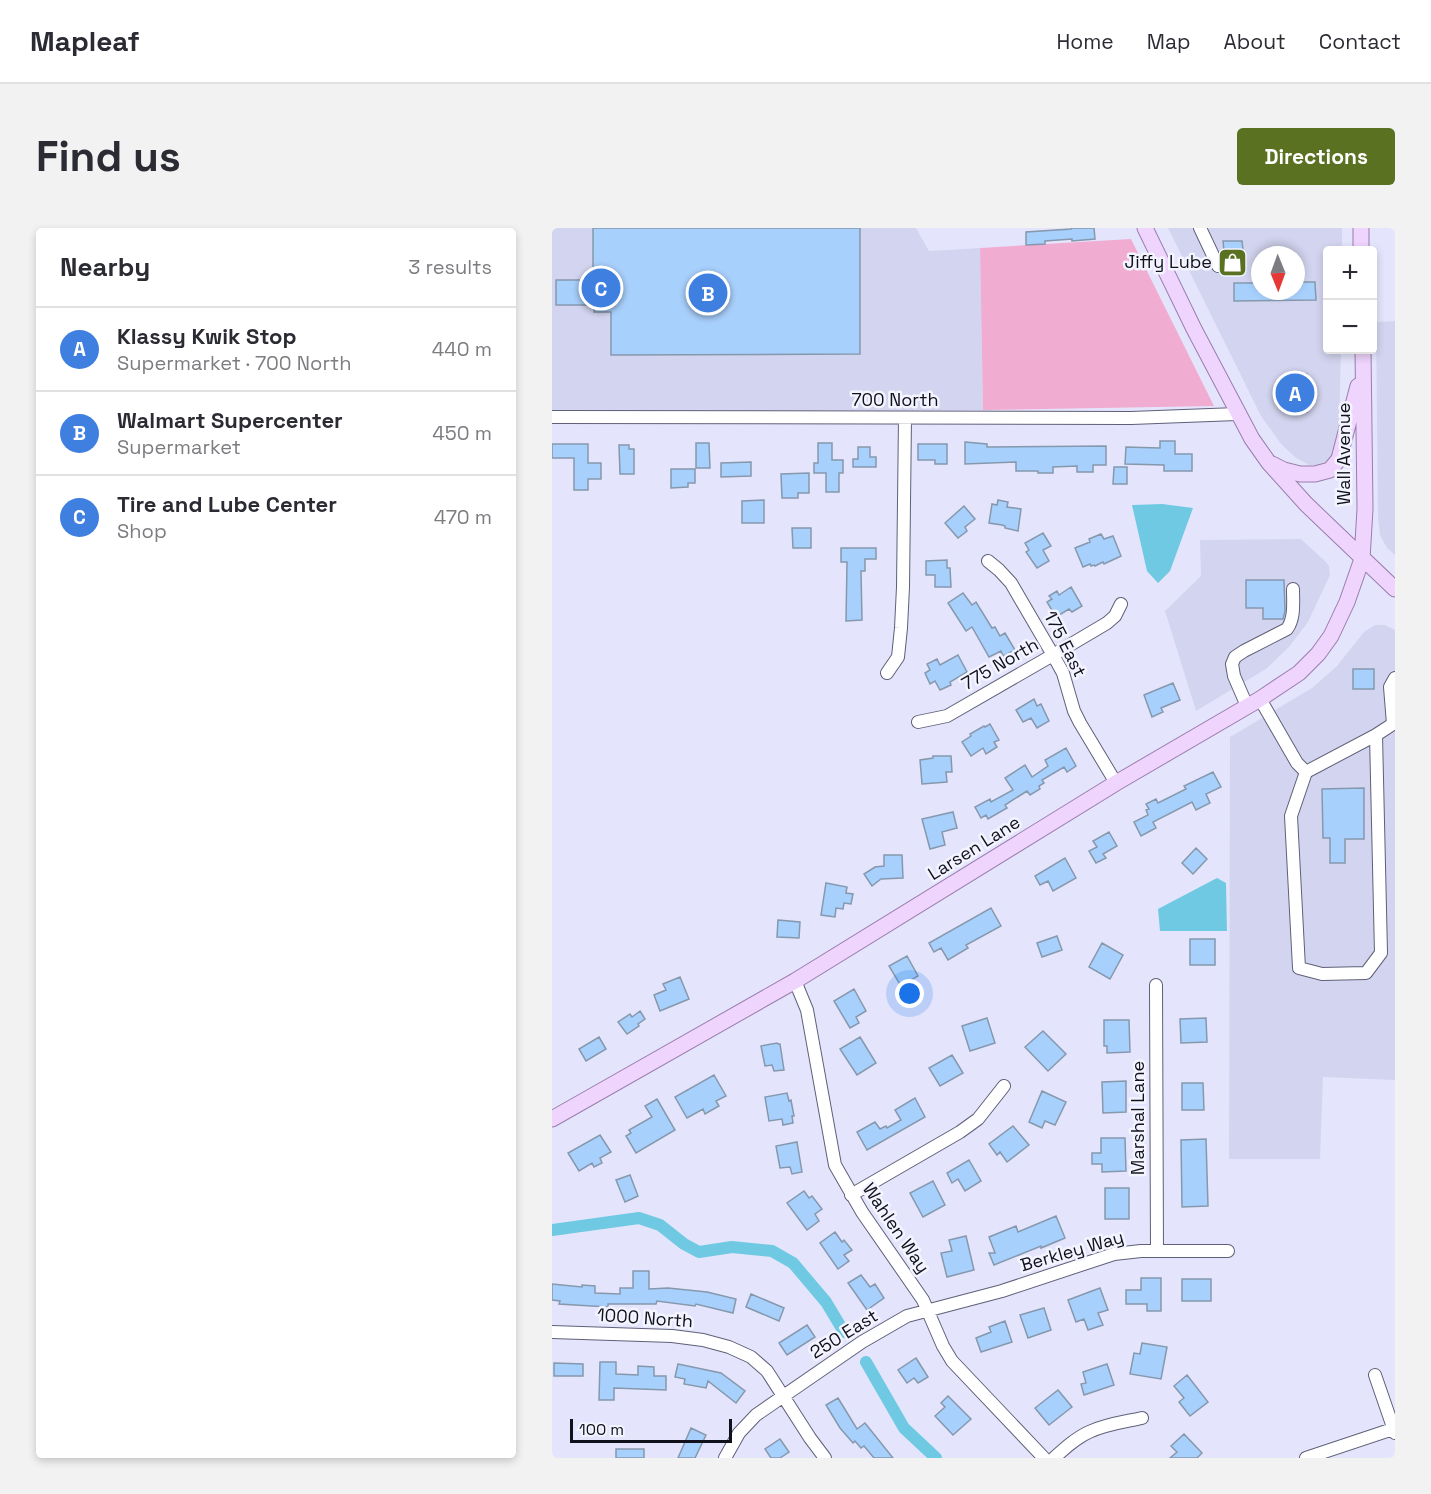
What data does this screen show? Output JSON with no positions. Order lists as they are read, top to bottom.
{
  "streets": {
    "main road": ["Wall Avenue", "Larsen Lane"],
    "street": [
      "700 North",
      "175 East",
      "775 North",
      "Marshal Lane",
      "Wahlen Way",
      "Berkley Way",
      "1000 North",
      "250 East"
    ]
  },
  "crossings": [
    ["Wall Avenue", "Larsen Lane"],
    ["175 East", "775 North"],
    ["175 East", "Larsen Lane"],
    ["Larsen Lane", "Wahlen Way"],
    ["Marshal Lane", "Berkley Way"],
    ["Wahlen Way", "Berkley Way"],
    ["Wahlen Way", "250 East"],
    ["Berkley Way", "250 East"],
    ["1000 North", "250 East"]
  ],
  "places": {
    "shop": ["Jiffy Lube"]
  },
  "scale_bar": "100 m",
  "north": "bottom",
  "page": {
    "header": "Mapleaf",
    "nav": [
      "Home",
      "Map",
      "About",
      "Contact"
    ],
    "buttons": "Directions",
    "title": "Find us",
    "heading": ["Nearby", "3 results"],
    "map_buttons": ["+", "−"],
    "pins": ["C", "B", "A"],
    "list": [
      {
        "mark": "A",
        "name": "Klassy Kwik Stop",
        "note": "Supermarket · 700 North",
        "value": "440 m"
      },
      {
        "mark": "B",
        "name": "Walmart Supercenter",
        "note": "Supermarket",
        "value": "450 m"
      },
      {
        "mark": "C",
        "name": "Tire and Lube Center",
        "note": "Shop",
        "value": "470 m"
      }
    ],
    "scale": "100 m"
  }
}
